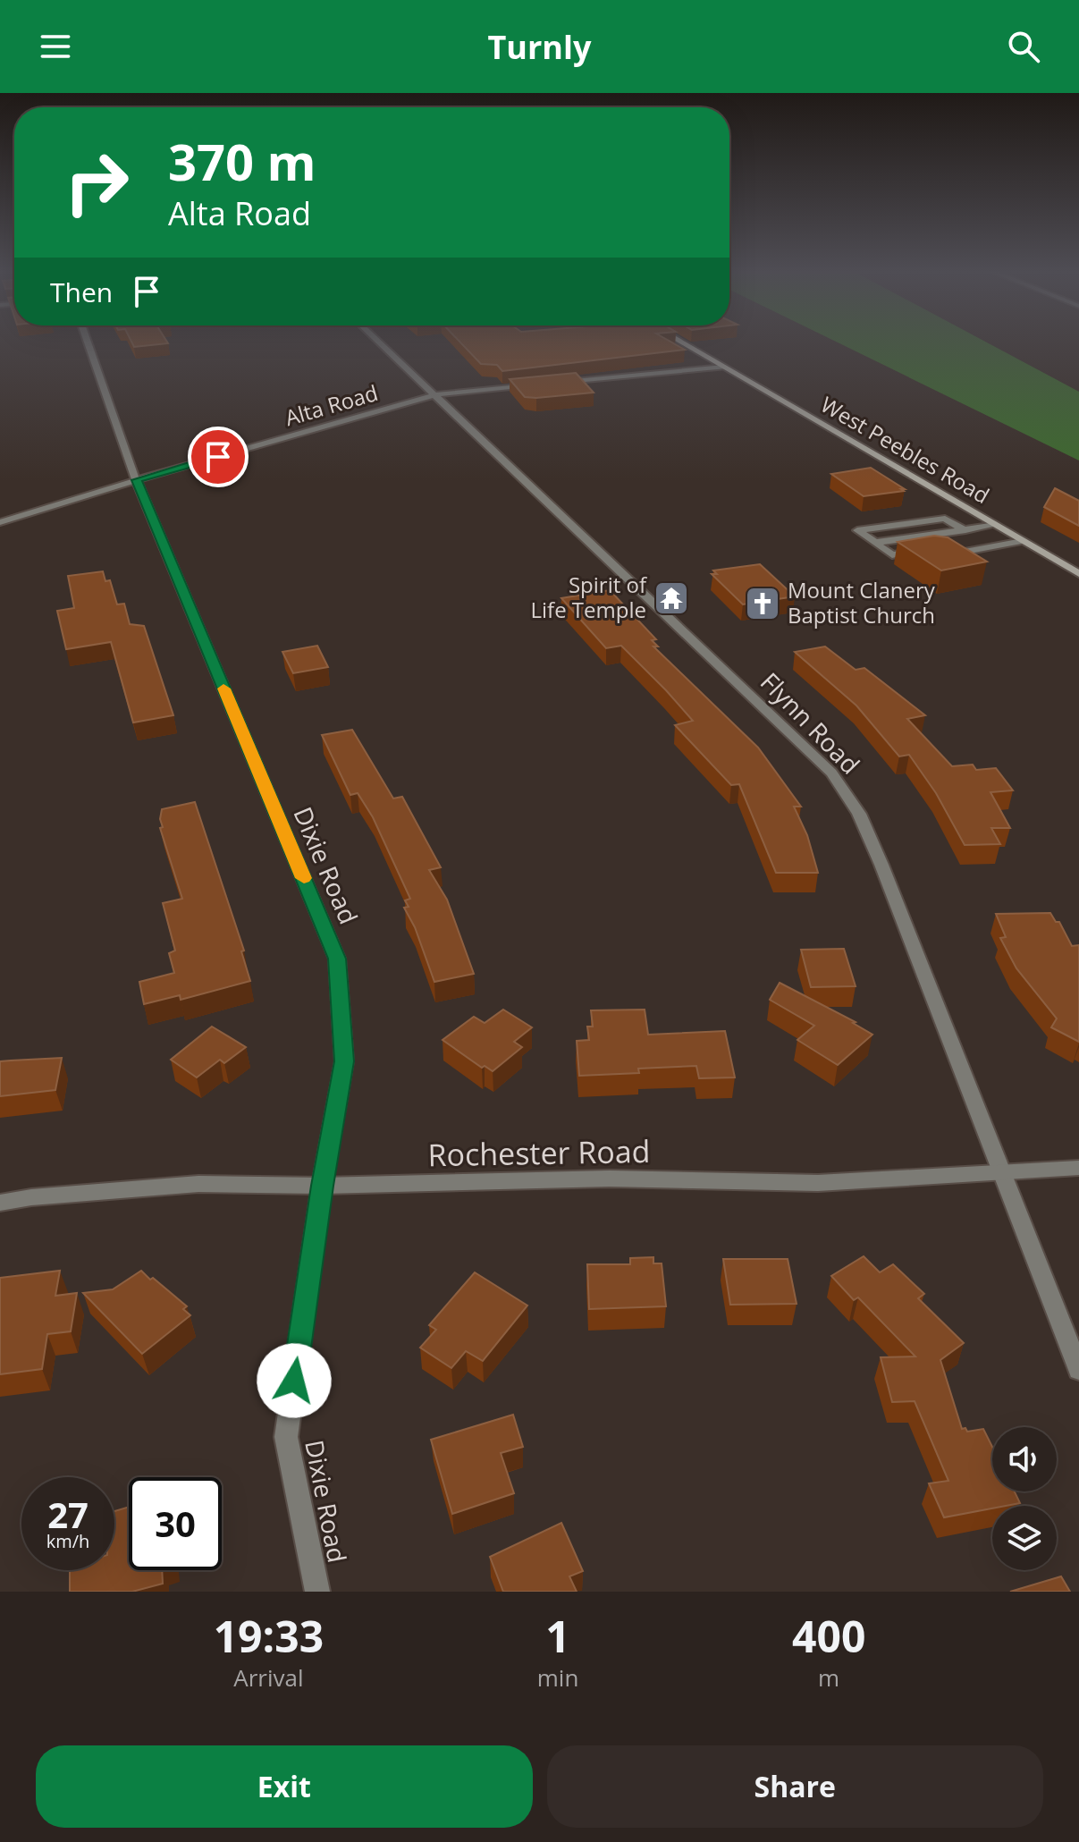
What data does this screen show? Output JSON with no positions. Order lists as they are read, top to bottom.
{
  "streets": {
    "main road": ["West Peebles Road"],
    "street": [
      "Alta Road",
      "Flynn Road",
      "Dixie Road",
      "Rochester Road"
    ]
  },
  "crossings": [
    ["Alta Road", "Flynn Road"],
    ["Alta Road", "Dixie Road"],
    ["Flynn Road", "Rochester Road"],
    ["Dixie Road", "Rochester Road"]
  ],
  "places": {
    "temple": ["Spirit of Life Temple"],
    "church": ["Mount Clanery Baptist Church"]
  },
  "page": {
    "header": "Turnly",
    "turn": ["370 m", "Alta Road"],
    "then": "Then",
    "speed": "27 km/h",
    "limit": "30",
    "eta": [
      "19:33",
      "Arrival",
      "1",
      "min",
      "400",
      "m"
    ],
    "buttons": ["Exit", "Share"]
  }
}
